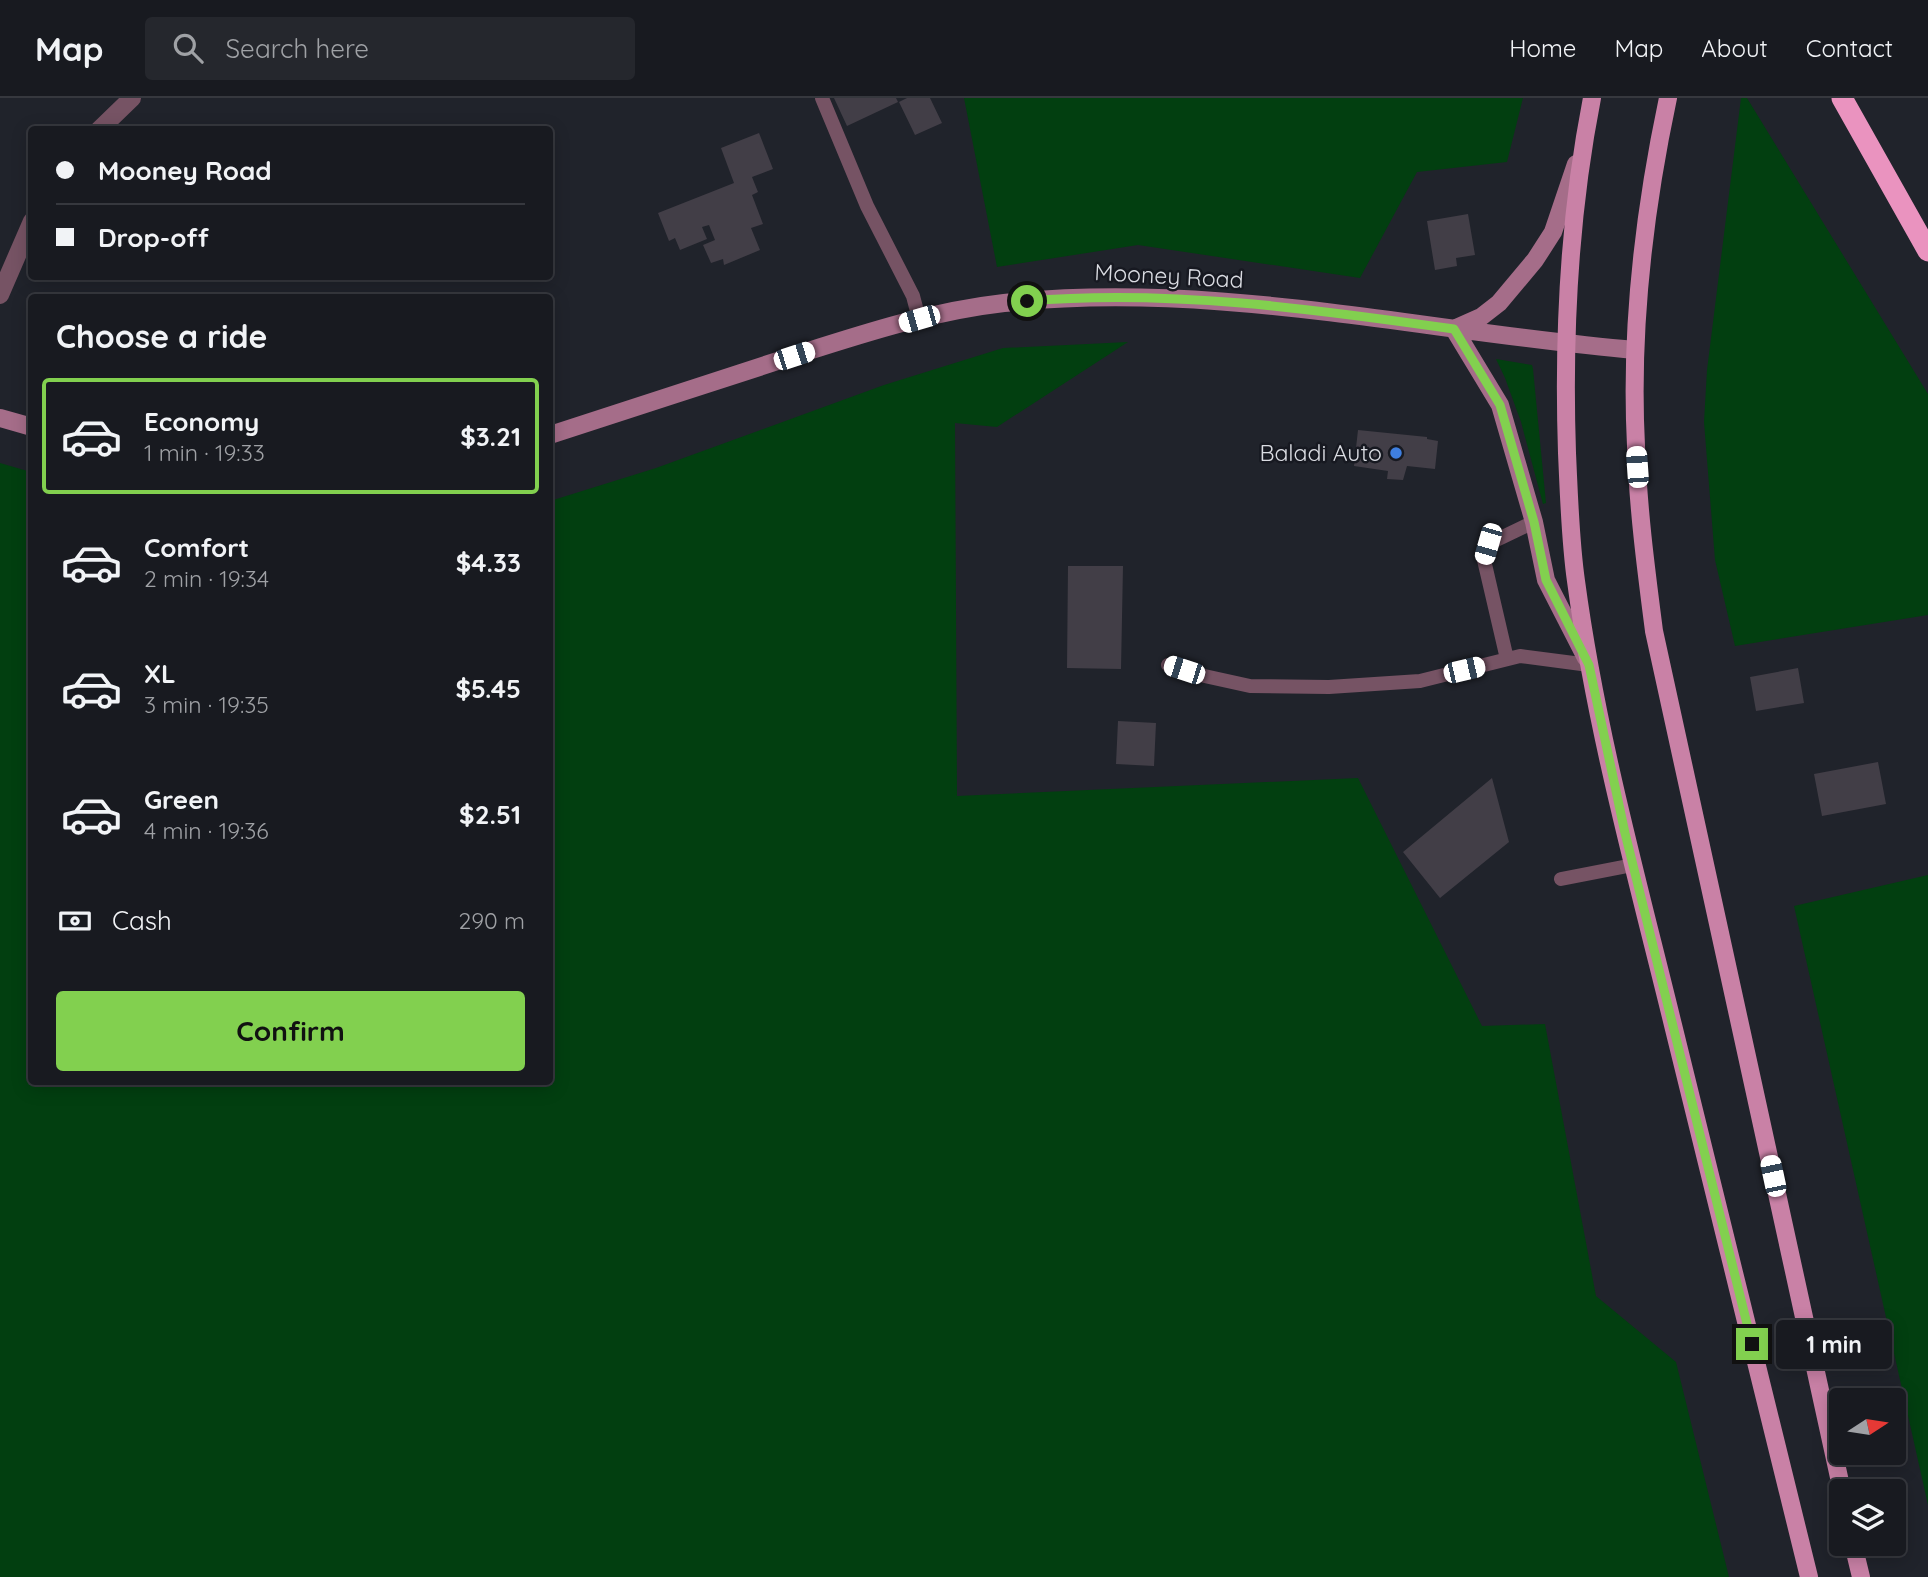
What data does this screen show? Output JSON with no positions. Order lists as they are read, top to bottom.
{
  "streets": {
    "street": ["Mooney Road"]
  },
  "places": ["Baladi Auto"],
  "north": "right",
  "page": {
    "header": "Map",
    "search": "Search here",
    "nav": [
      "Home",
      "Map",
      "About",
      "Contact"
    ],
    "banner": ["Mooney Road", "Drop-off"],
    "heading": "Choose a ride",
    "list": [
      {
        "name": "Economy",
        "note": "1 min · 19:33",
        "value": "$3.21"
      },
      {
        "name": "Comfort",
        "note": "2 min · 19:34",
        "value": "$4.33"
      },
      {
        "name": "XL",
        "note": "3 min · 19:35",
        "value": "$5.45"
      },
      {
        "name": "Green",
        "note": "4 min · 19:36",
        "value": "$2.51"
      }
    ],
    "pay": ["Cash", "290 m"],
    "buttons": "Confirm",
    "bubble": "1 min"
  }
}
